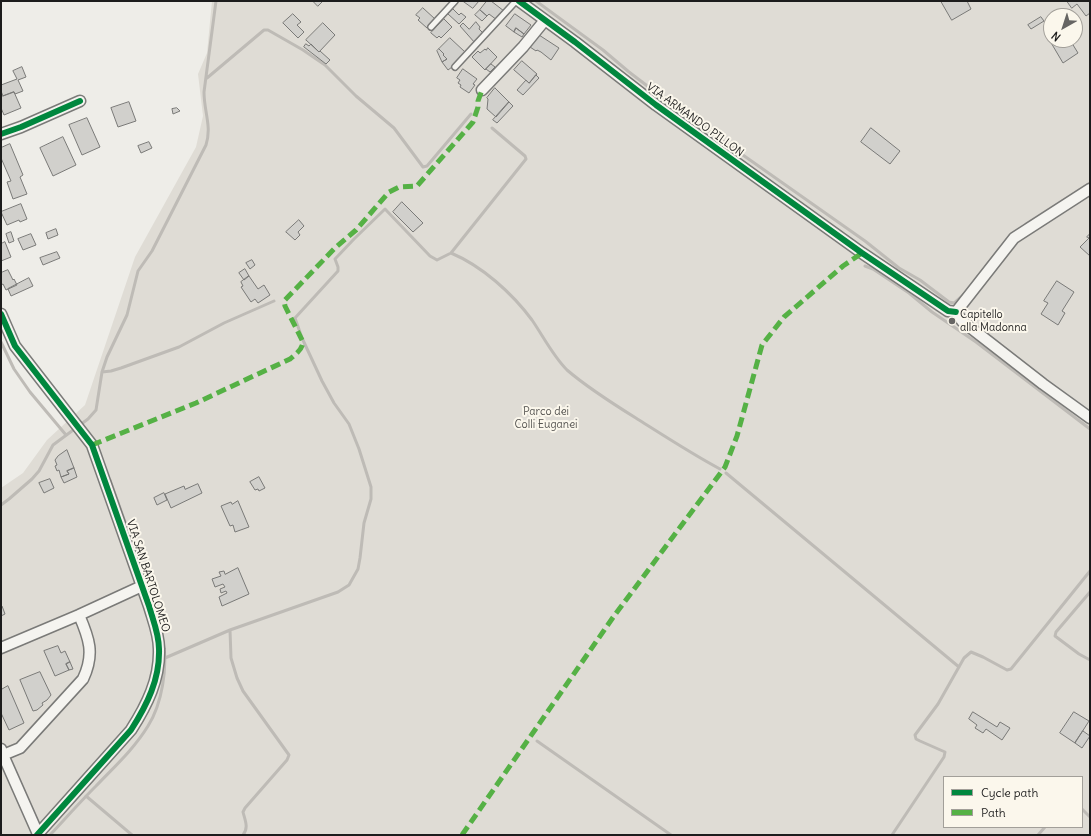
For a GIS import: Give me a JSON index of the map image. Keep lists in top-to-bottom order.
{
  "streets": {
    "street": ["VIA ARMANDO PILLON", "VIA SAN BARTOLOMEO"]
  },
  "parks": ["Parco dei Colli Euganei"],
  "places": ["Capitello alla Madonna"],
  "legend": ["Cycle path", "Path"],
  "north": "bottom left"
}
